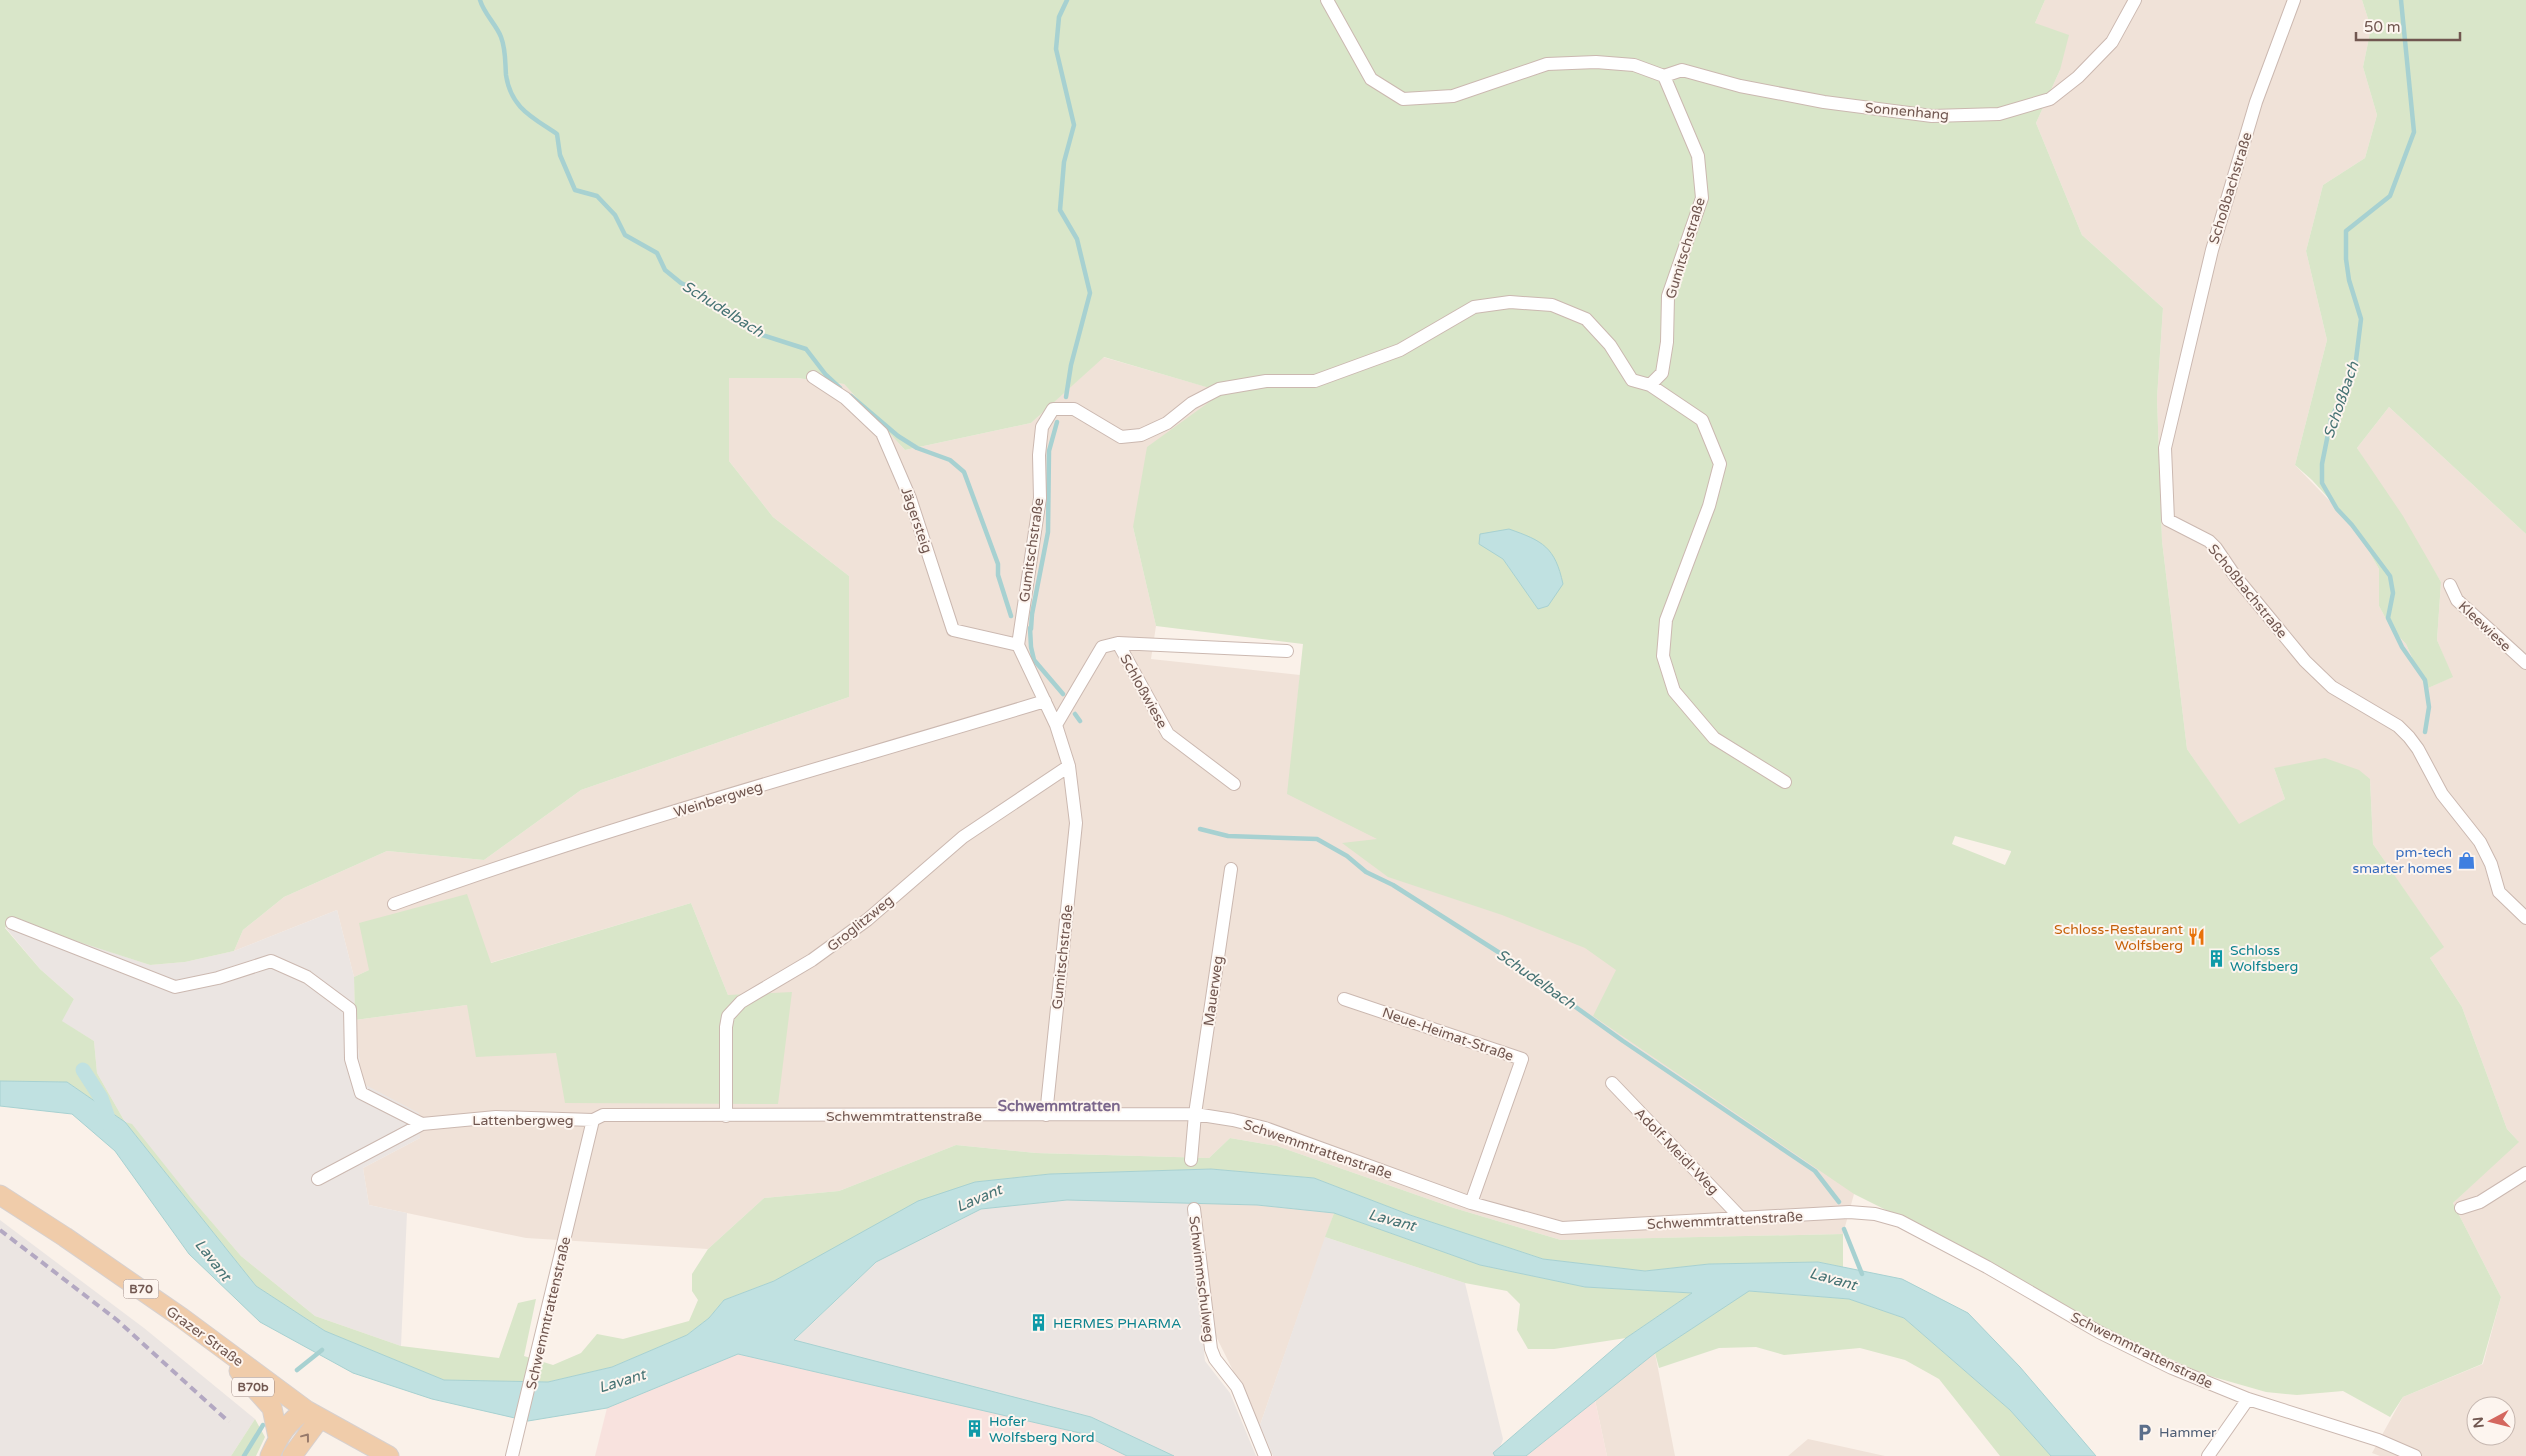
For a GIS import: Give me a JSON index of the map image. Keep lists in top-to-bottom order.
{
  "streets": {
    "main road": ["B70", "Grazer Straße", "B70b"],
    "street": [
      "Sonnenhang",
      "Schoßbachstraße",
      "Gumitschstraße",
      "Jägersteig",
      "Kleewiese",
      "Schloßwiese",
      "Weinbergweg",
      "Groglitzweg",
      "Mauerweg",
      "Neue-Heimat-Straße",
      "Schwemmtrattenstraße",
      "Lattenbergweg",
      "Adolf-Meidl-Weg",
      "Schwimmschulweg"
    ]
  },
  "crossings": [
    ["Sonnenhang", "Gumitschstraße"],
    ["Gumitschstraße", "Jägersteig"],
    ["Gumitschstraße", "Schloßwiese"],
    ["Gumitschstraße", "Weinbergweg"],
    ["Gumitschstraße", "Groglitzweg"],
    ["Gumitschstraße", "Schwemmtrattenstraße"],
    ["Groglitzweg", "Schwemmtrattenstraße"],
    ["Mauerweg", "Schwemmtrattenstraße"],
    ["Neue-Heimat-Straße", "Schwemmtrattenstraße"],
    ["Schwemmtrattenstraße", "Lattenbergweg"],
    ["Schwemmtrattenstraße", "Adolf-Meidl-Weg"],
    ["Grazer Straße", "B70b"]
  ],
  "districts": ["Schwemmtratten"],
  "water": ["Schudelbach", "Schoßbach", "Lavant"],
  "places": {
    "shop": ["pm-tech smarter homes"],
    "restaurant": ["Schloss-Restaurant Wolfsberg"],
    "building": ["Schloss Wolfsberg", "HERMES PHARMA", "Hofer Wolfsberg Nord"],
    "parking": ["Hammer"]
  },
  "scale_bar": "50 m",
  "north": "left"
}
